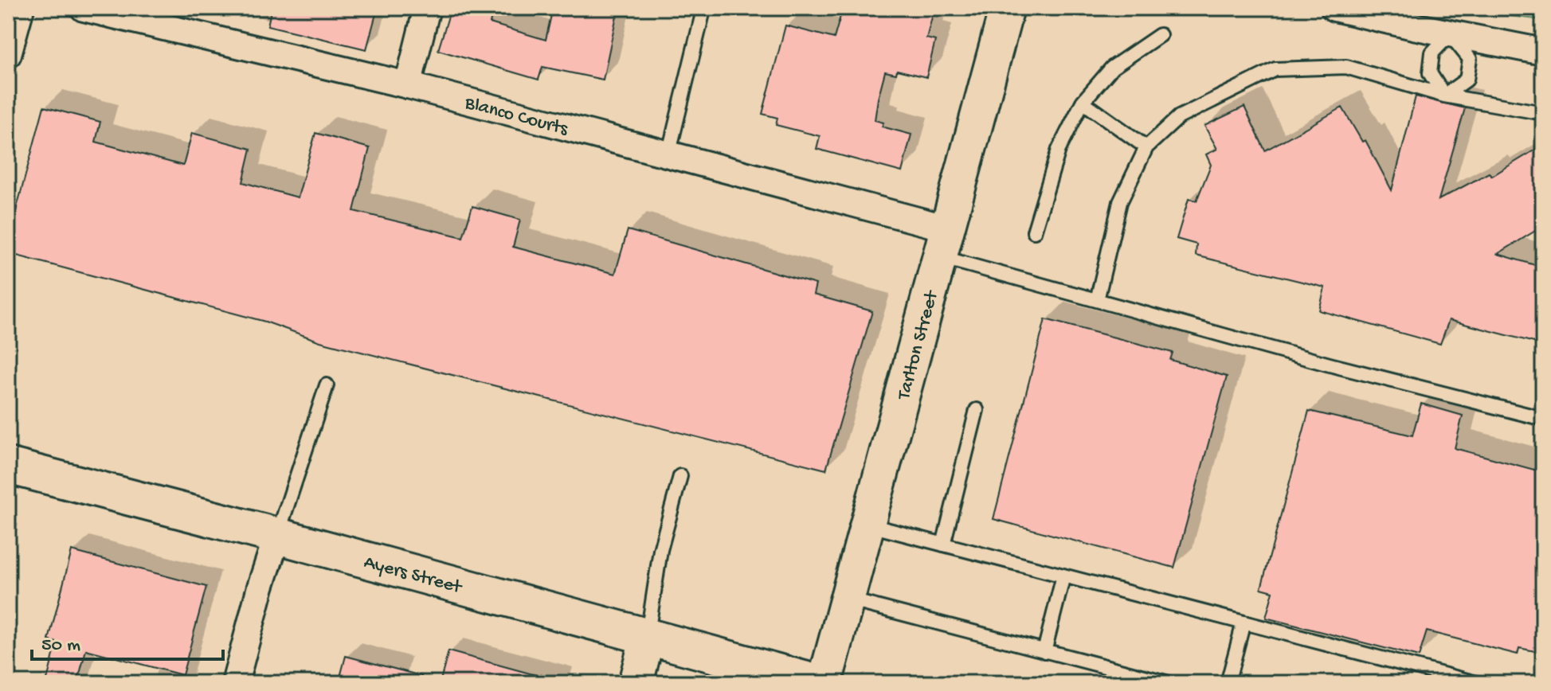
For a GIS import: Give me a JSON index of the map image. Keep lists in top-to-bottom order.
{
  "streets": {
    "main road": ["Ayers Street"],
    "street": ["Blanco Courts", "Tarlton Street"]
  },
  "crossings": [
    ["Blanco Courts", "Tarlton Street"]
  ],
  "scale_bar": "50 m"
}
